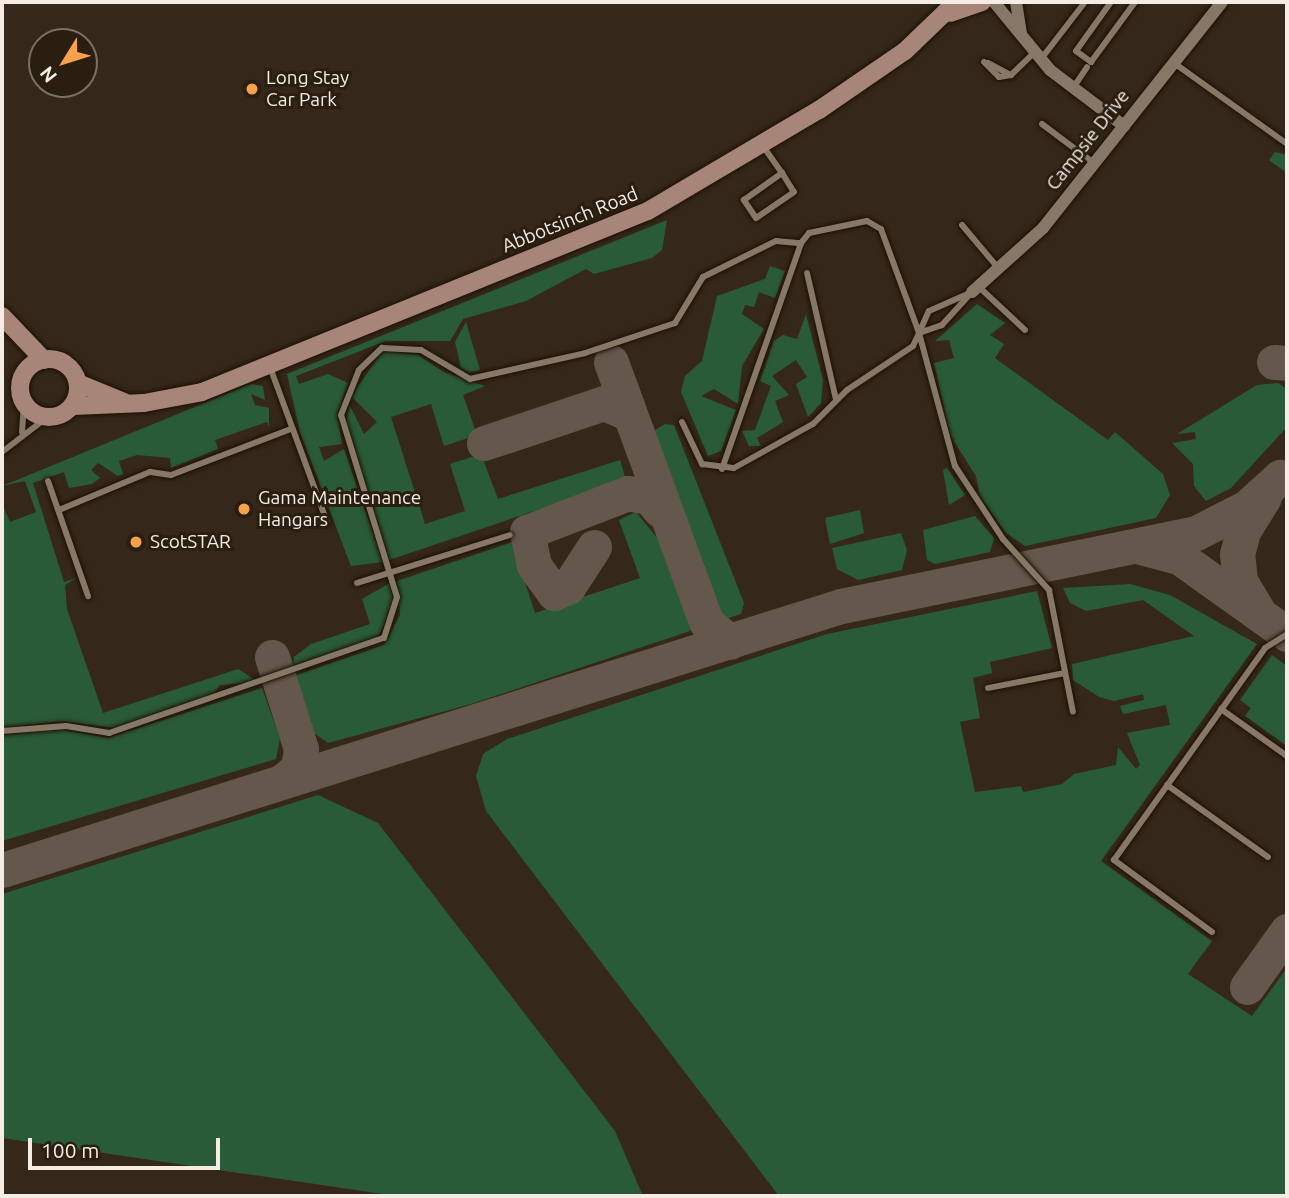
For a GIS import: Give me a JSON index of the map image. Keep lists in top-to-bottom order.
{
  "streets": {
    "street": ["Campsie Drive", "Abbotsinch Road"]
  },
  "places": ["Long Stay Car Park", "Gama Maintenance Hangars", "ScotSTAR"],
  "scale_bar": "100 m",
  "north": "bottom left"
}
